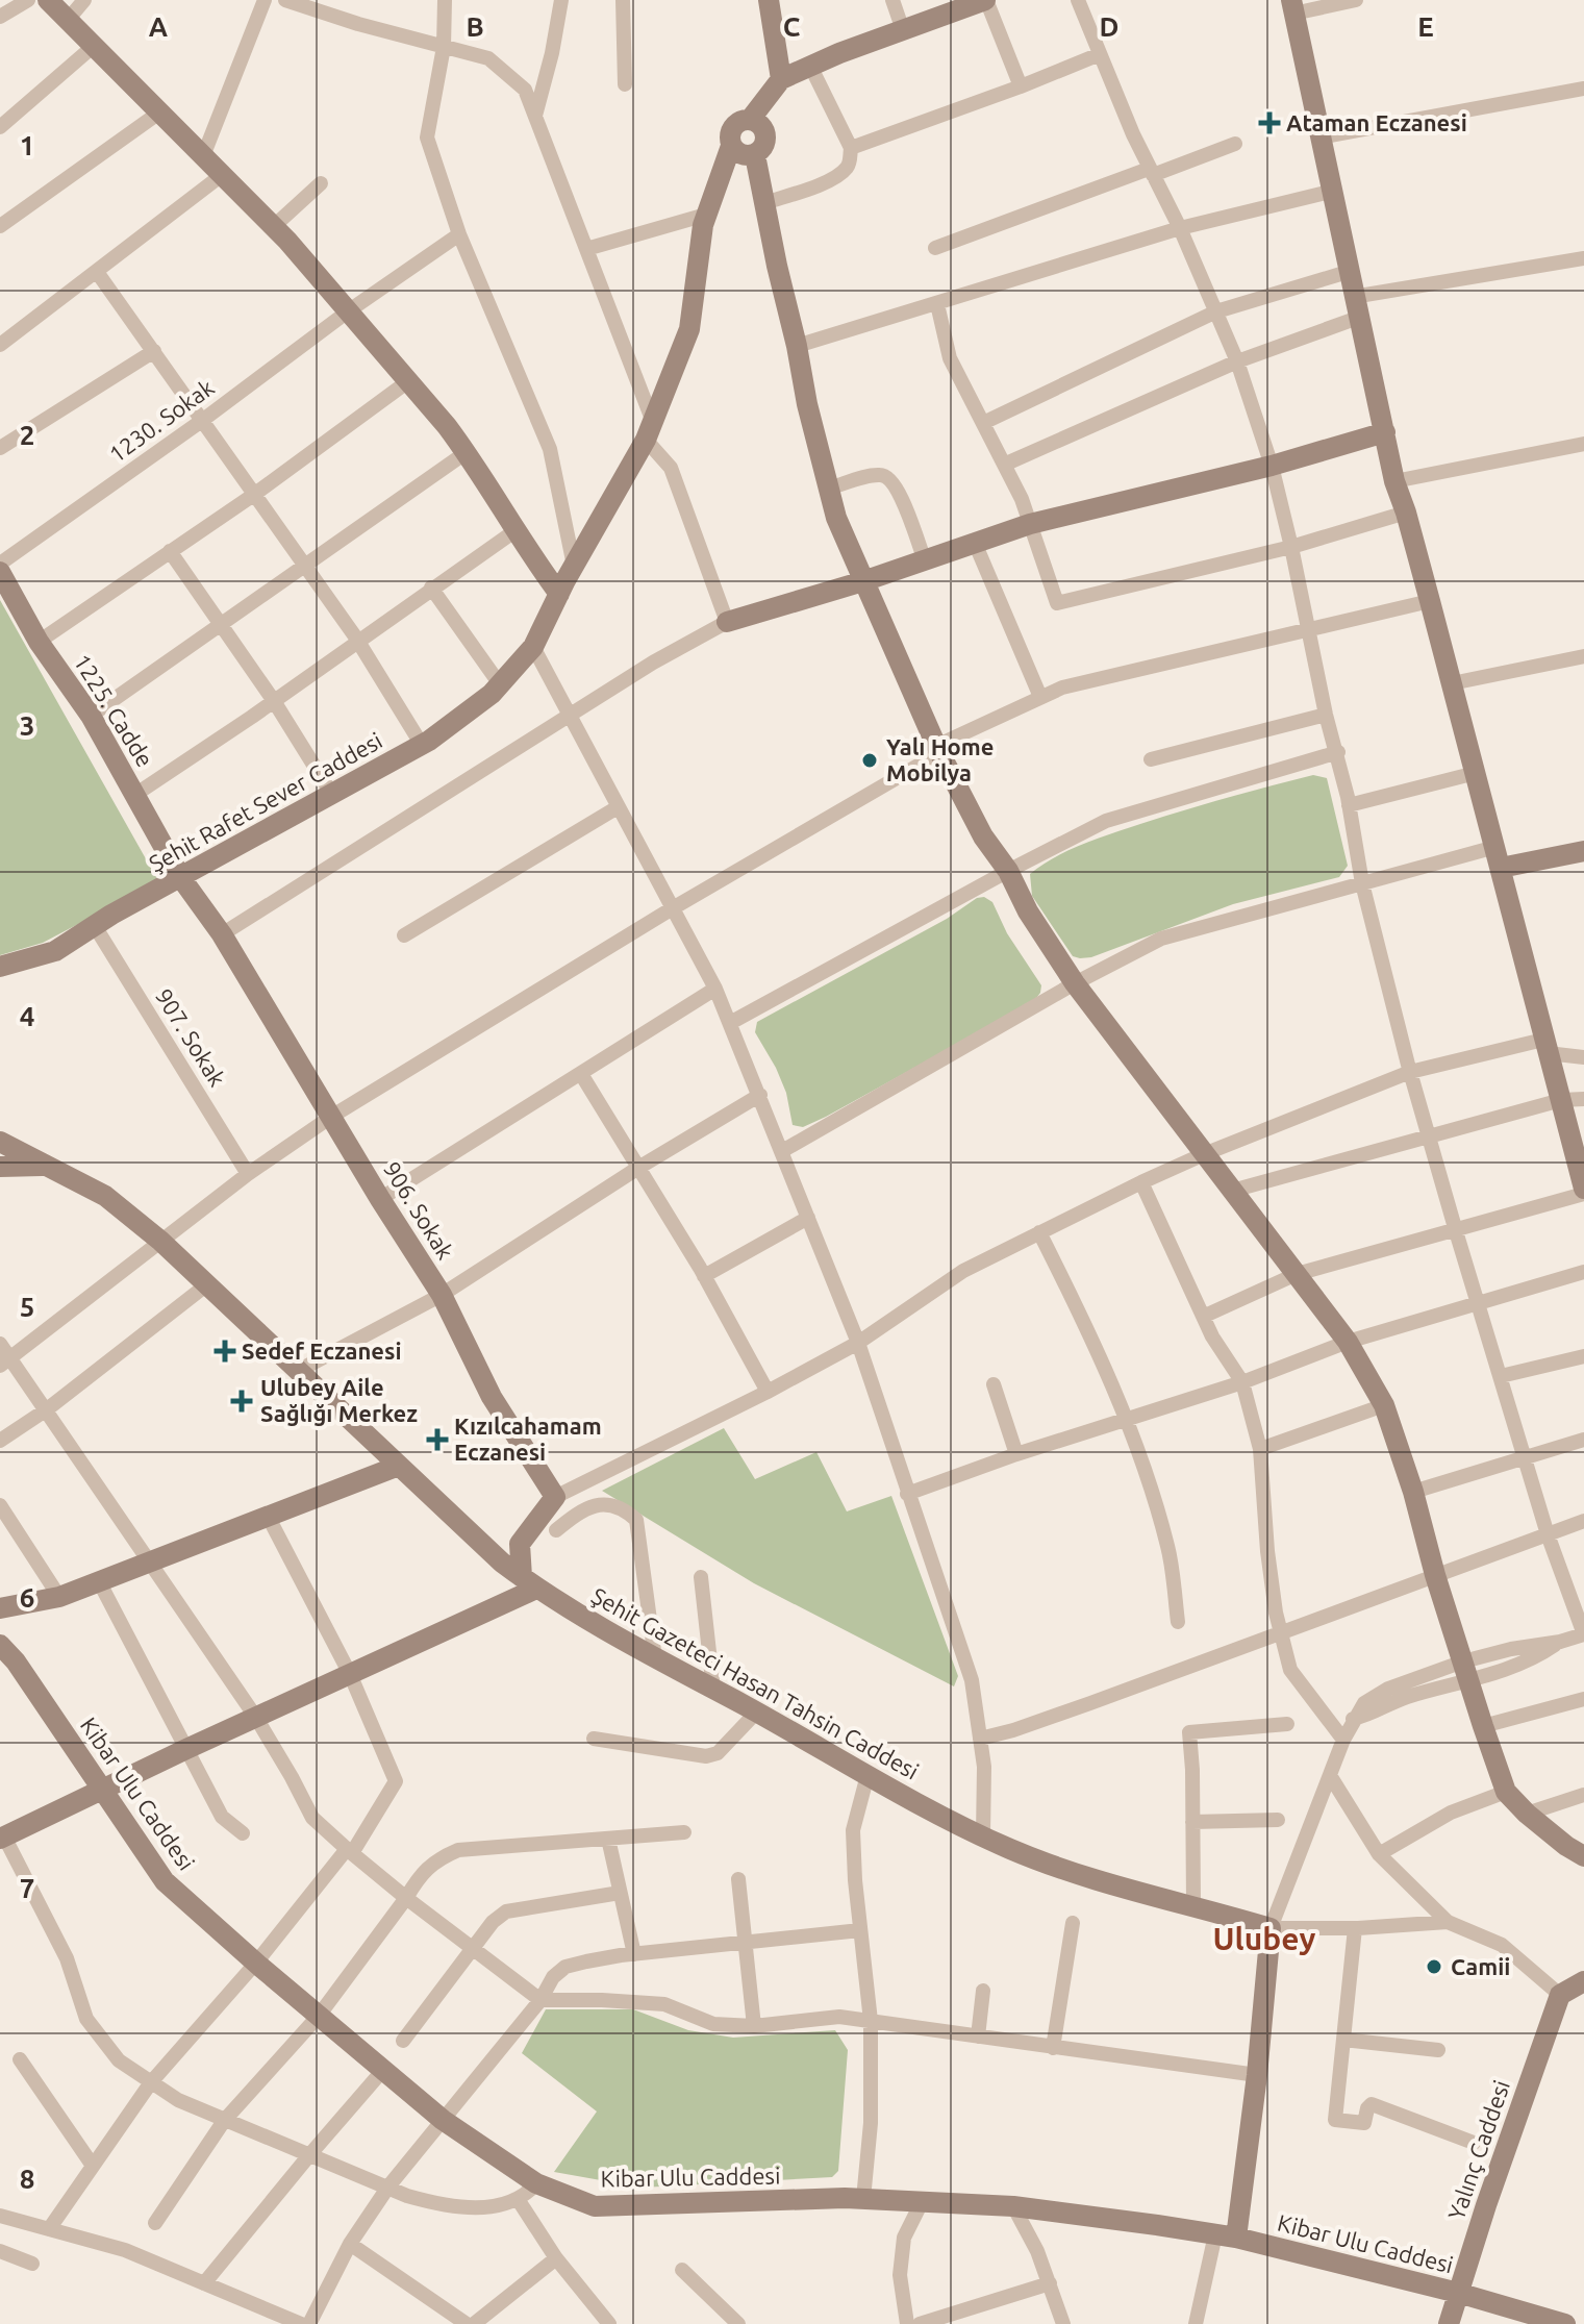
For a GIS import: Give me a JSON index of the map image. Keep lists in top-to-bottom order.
{
  "streets": {
    "street": [
      "1230. Sokak",
      "1225. Cadde",
      "Şehit Rafet Sever Caddesi",
      "907. Sokak",
      "906. Sokak",
      "Şehit Gazeteci Hasan Tahsin Caddesi",
      "Kibar Ulu Caddesi",
      "Yalınç Caddesi"
    ]
  },
  "crossings": [
    ["1225. Cadde", "Şehit Rafet Sever Caddesi"],
    ["1225. Cadde", "906. Sokak"],
    ["Şehit Rafet Sever Caddesi", "907. Sokak"],
    ["Şehit Rafet Sever Caddesi", "906. Sokak"],
    ["Kibar Ulu Caddesi", "Yalınç Caddesi"]
  ],
  "districts": ["Ulubey"],
  "places": {
    "health": [
      "Ataman Eczanesi",
      "Sedef Eczanesi",
      "Ulubey Aile Sağlığı Merkez",
      "Kızılcahamam Eczanesi"
    ],
    "other": ["Yalı Home Mobilya", "Camii"]
  },
  "grid": {
    "columns": [
      "A",
      "B",
      "C",
      "D",
      "E"
    ],
    "rows": [
      "1",
      "2",
      "3",
      "4",
      "5",
      "6",
      "7",
      "8"
    ]
  }
}
